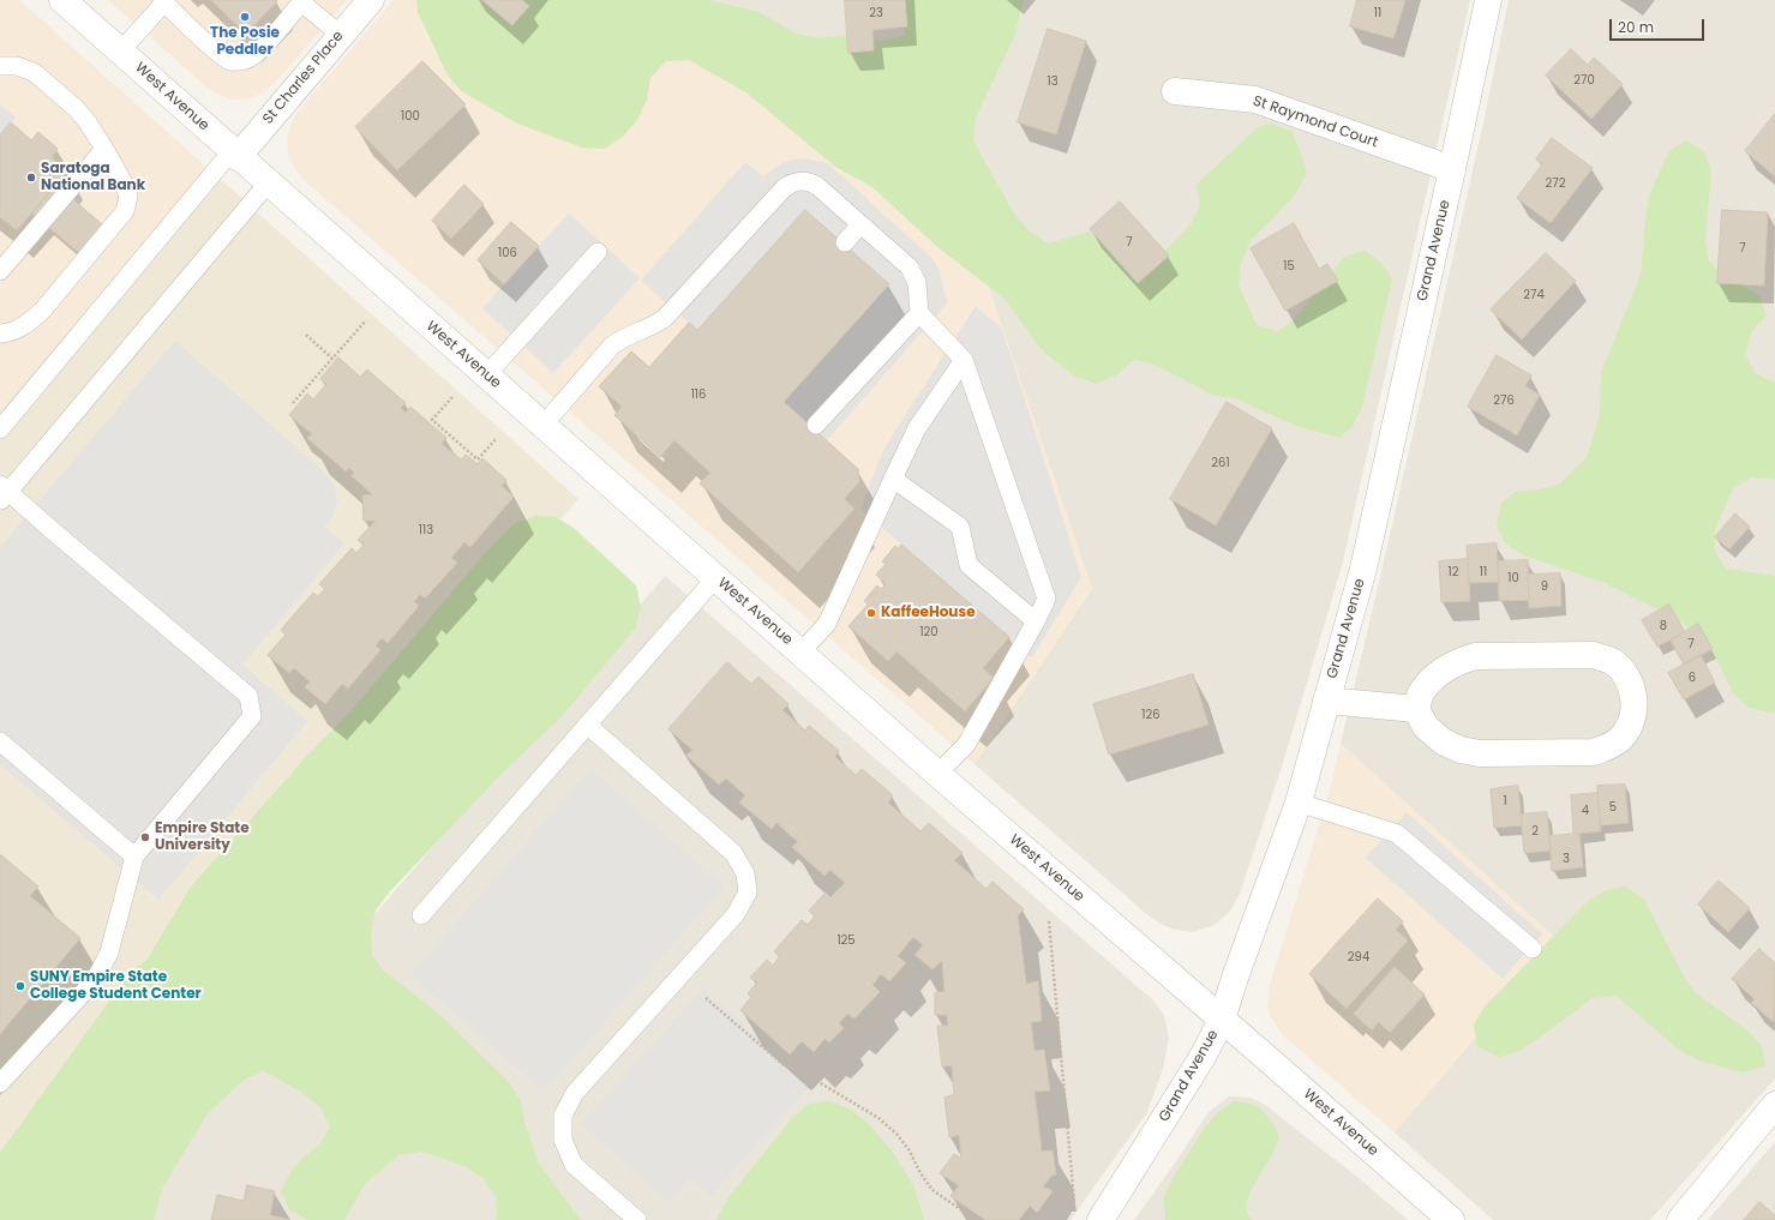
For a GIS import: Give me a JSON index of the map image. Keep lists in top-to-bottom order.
{
  "streets": {
    "street": [
      "St Charles Place",
      "West Avenue",
      "St Raymond Court",
      "Grand Avenue"
    ]
  },
  "crossings": [
    ["St Charles Place", "West Avenue"],
    ["West Avenue", "Grand Avenue"],
    ["St Raymond Court", "Grand Avenue"]
  ],
  "places": [
    "The Posie Peddler",
    "Saratoga National Bank",
    "KaffeeHouse",
    "Empire State University",
    "SUNY Empire State College Student Center"
  ],
  "house_numbers": [
    "23",
    "11",
    "270",
    "13",
    "100",
    "272",
    "7",
    "7",
    "106",
    "15",
    "274",
    "116",
    "276",
    "261",
    "113",
    "12",
    "11",
    "10",
    "9",
    "8",
    "120",
    "7",
    "6",
    "126",
    "1",
    "5",
    "4",
    "2",
    "3",
    "125",
    "294"
  ],
  "scale_bar": "20 m"
}
